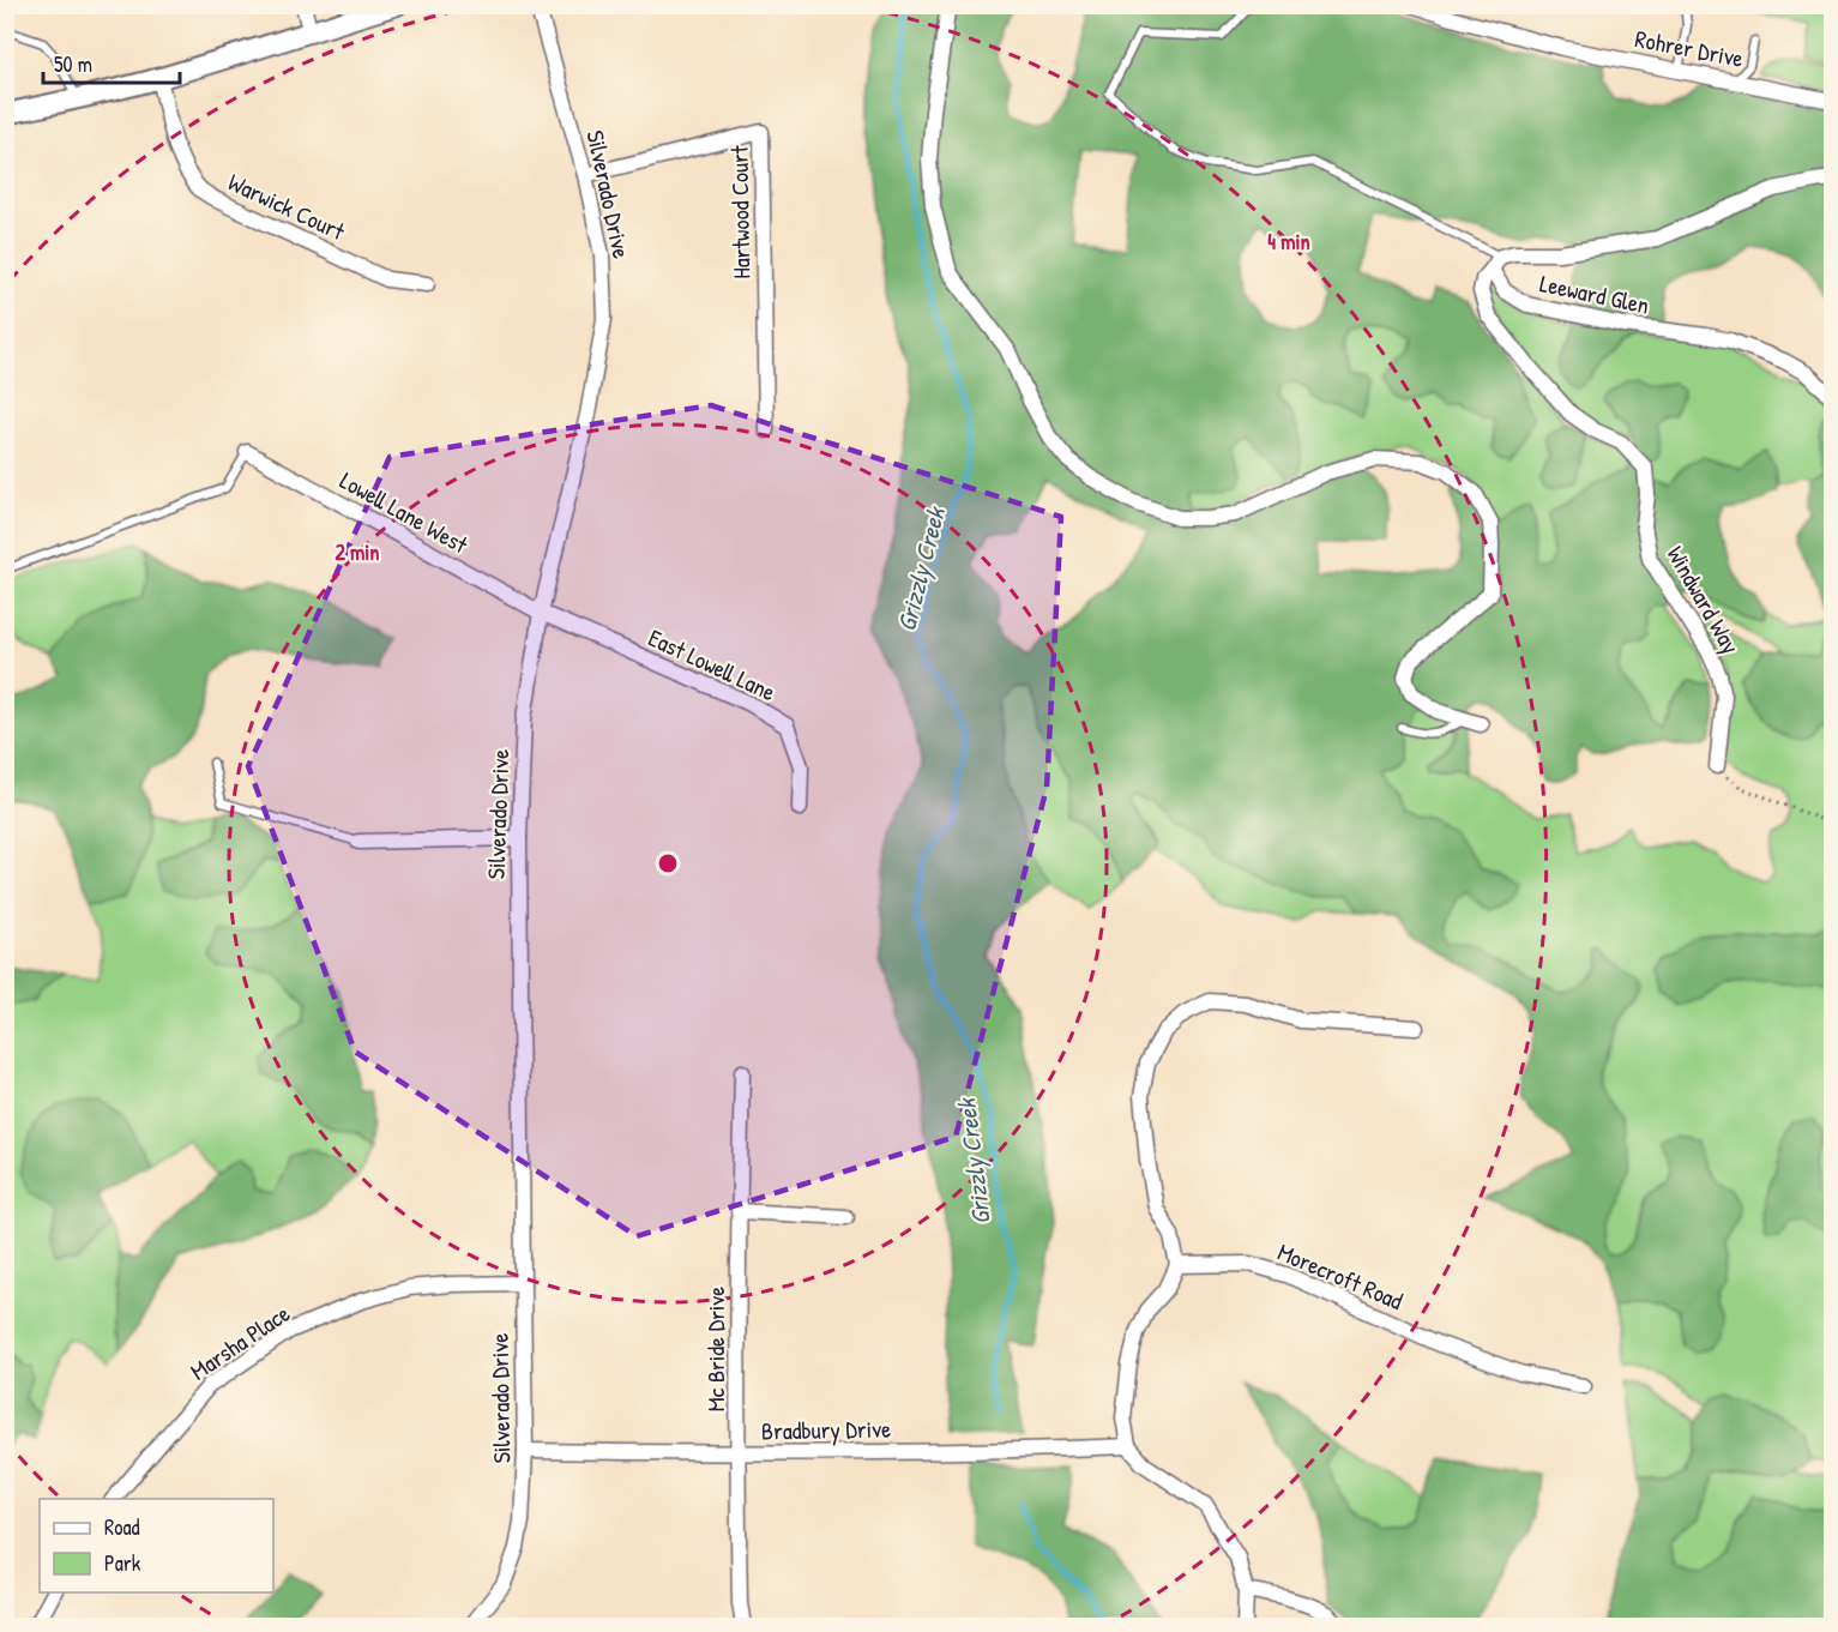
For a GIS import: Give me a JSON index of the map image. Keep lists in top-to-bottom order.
{
  "streets": {
    "street": [
      "Rohrer Drive",
      "Silverado Drive",
      "Warwick Court",
      "Hartwood Court",
      "Leeward Glen",
      "Lowell Lane West",
      "Windward Way",
      "East Lowell Lane",
      "Morecroft Road",
      "Marsha Place",
      "Mc Bride Drive",
      "Bradbury Drive"
    ]
  },
  "crossings": [
    ["Silverado Drive", "Hartwood Court"],
    ["Silverado Drive", "Lowell Lane West"],
    ["Silverado Drive", "East Lowell Lane"],
    ["Silverado Drive", "Marsha Place"],
    ["Silverado Drive", "Bradbury Drive"],
    ["Leeward Glen", "Windward Way"],
    ["Lowell Lane West", "East Lowell Lane"],
    ["Mc Bride Drive", "Bradbury Drive"]
  ],
  "water": ["Grizzly Creek"],
  "legend": ["Road", "Park"],
  "scale_bar": "50 m",
  "rings": ["4 min", "2 min"]
}
